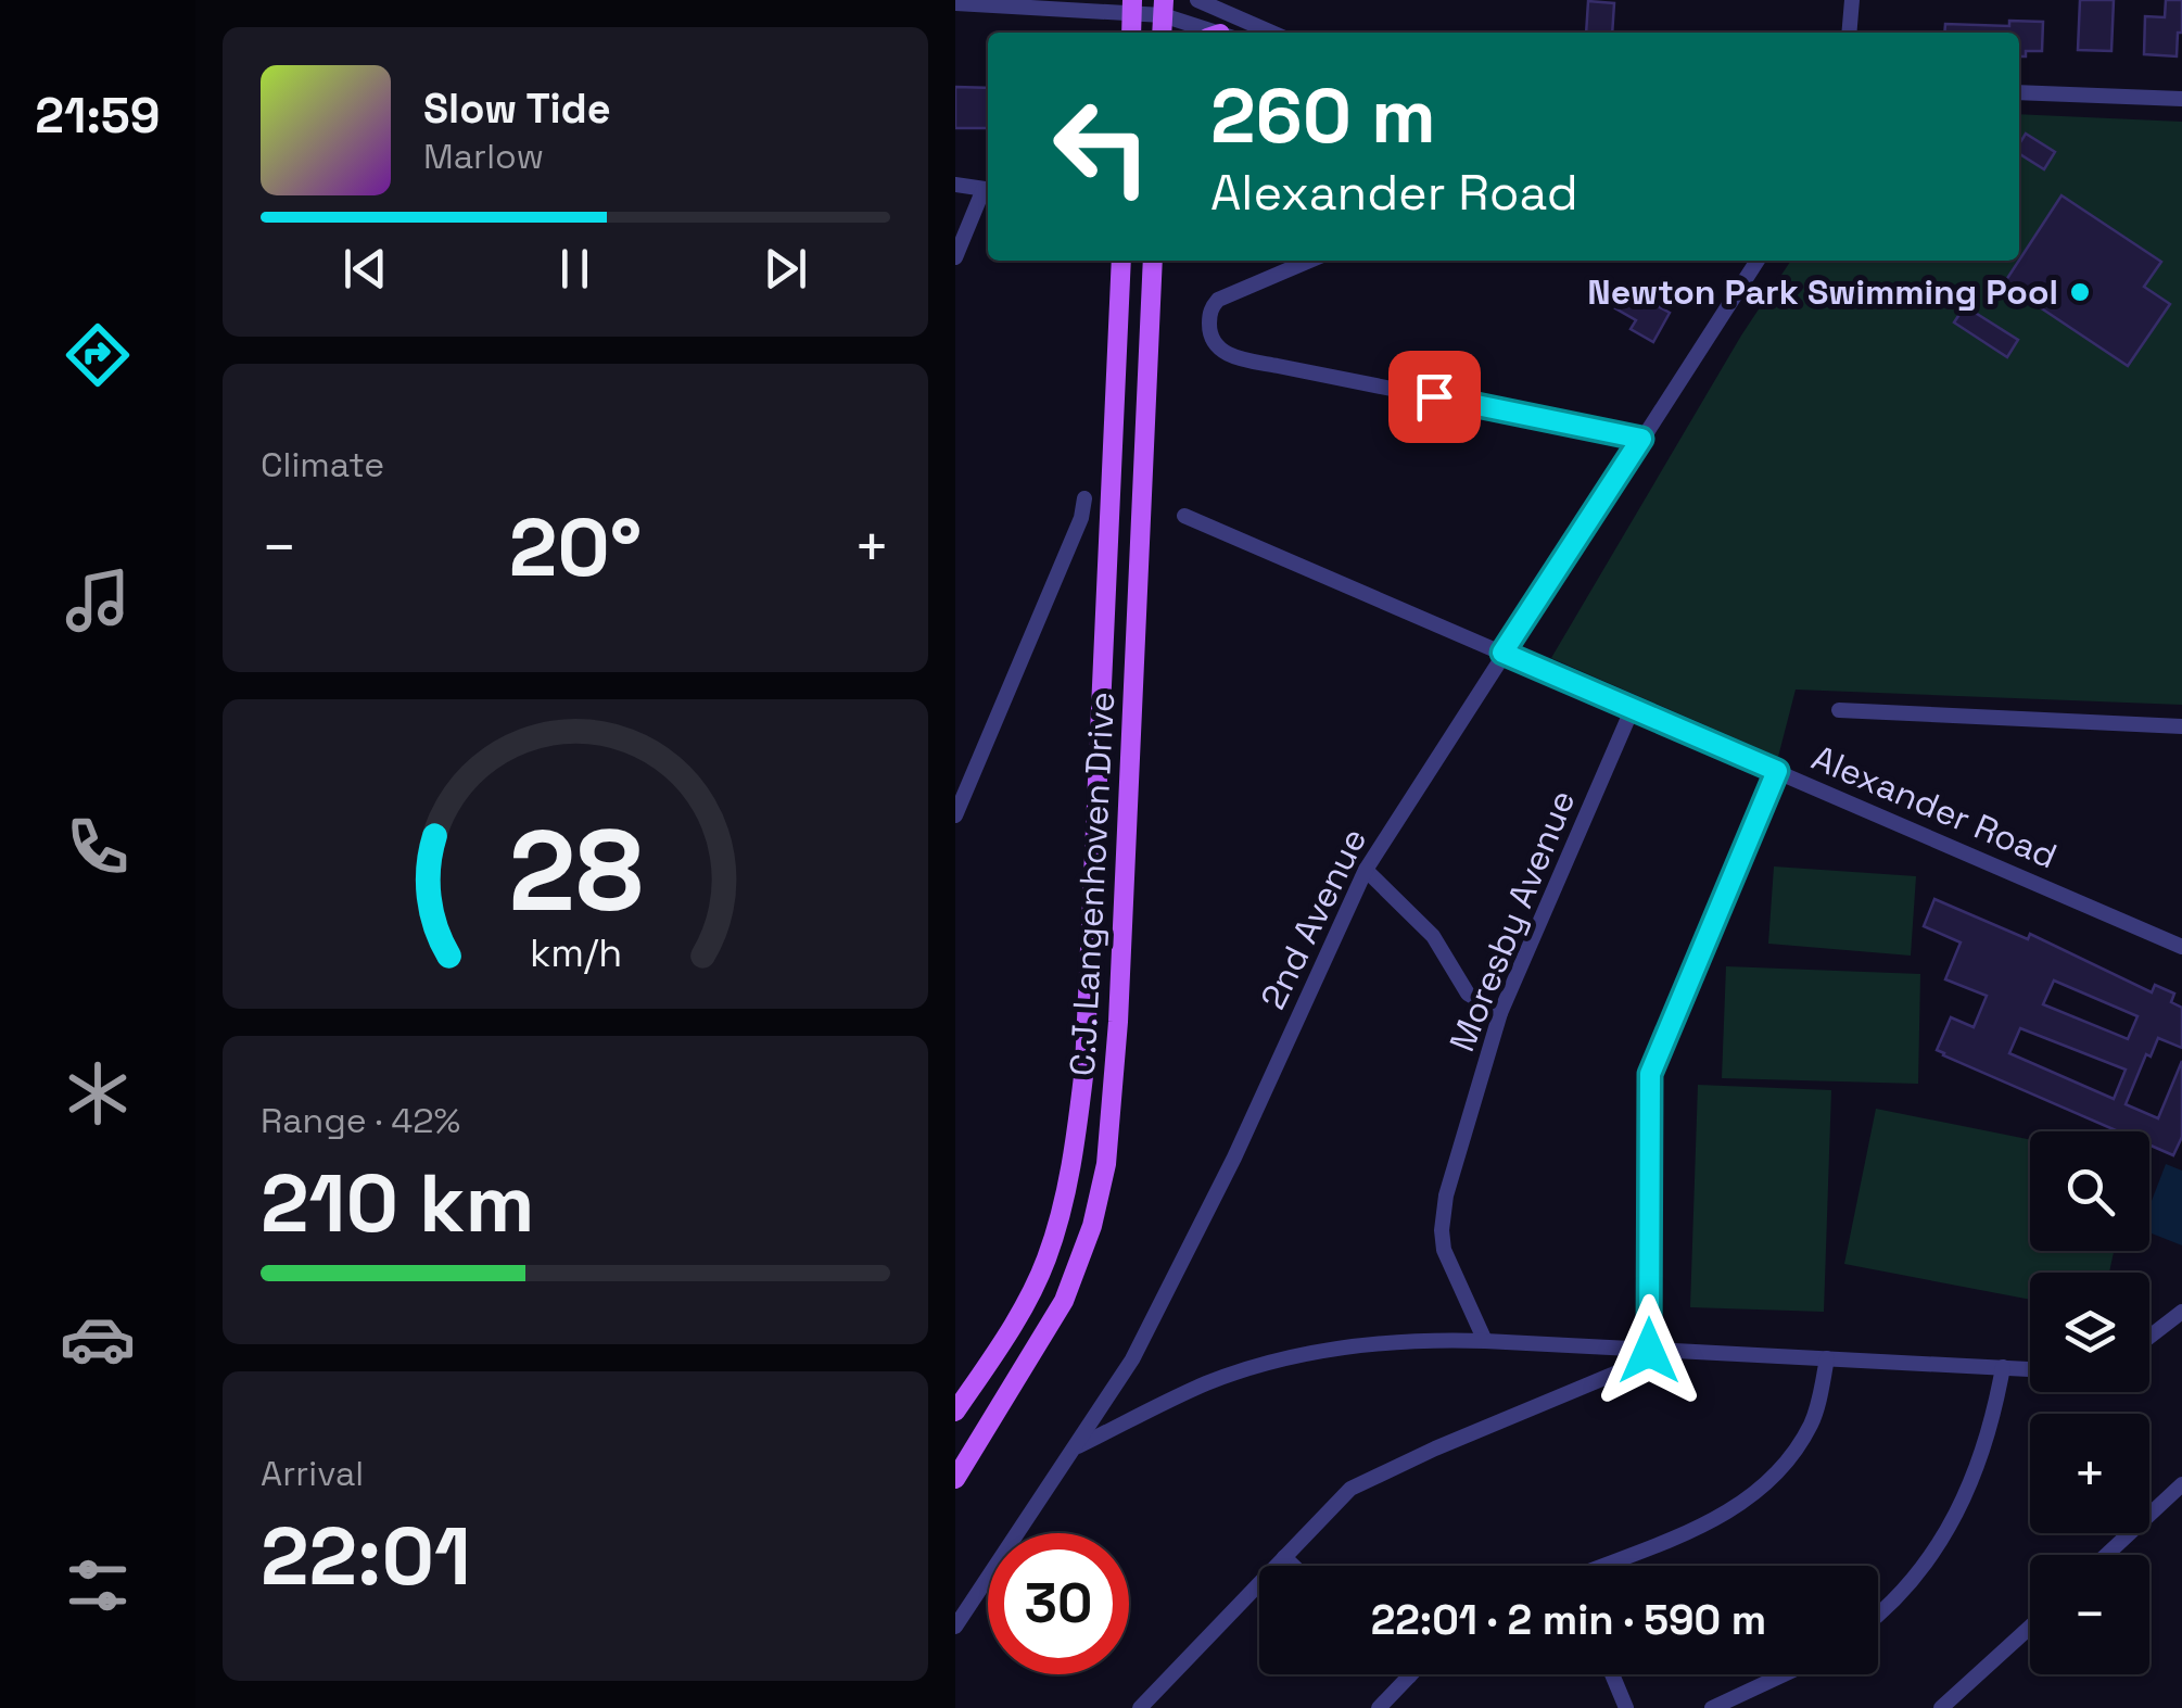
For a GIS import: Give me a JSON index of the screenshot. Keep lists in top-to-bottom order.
{
  "streets": {
    "main road": ["C.J. Langenhoven Drive"],
    "street": ["Alexander Road", "2nd Avenue", "Moresby Avenue"]
  },
  "crossings": [
    ["Alexander Road", "2nd Avenue"],
    ["Alexander Road", "Moresby Avenue"]
  ],
  "places": ["Newton Park Swimming Pool"],
  "page": {
    "tabs": "21:59",
    "turn": ["260 m", "Alexander Road"],
    "song": ["Slow Tide", "Marlow"],
    "tile": [
      "Climate",
      ["Range · 42%", "210 km"],
      ["Arrival", "22:01"]
    ],
    "heat": ["−", "20°", "+"],
    "map_buttons": ["+", "−"],
    "limit": "30",
    "trip": "22:01 · 2 min · 590 m",
    "gauge": ["28", "km/h"]
  }
}
